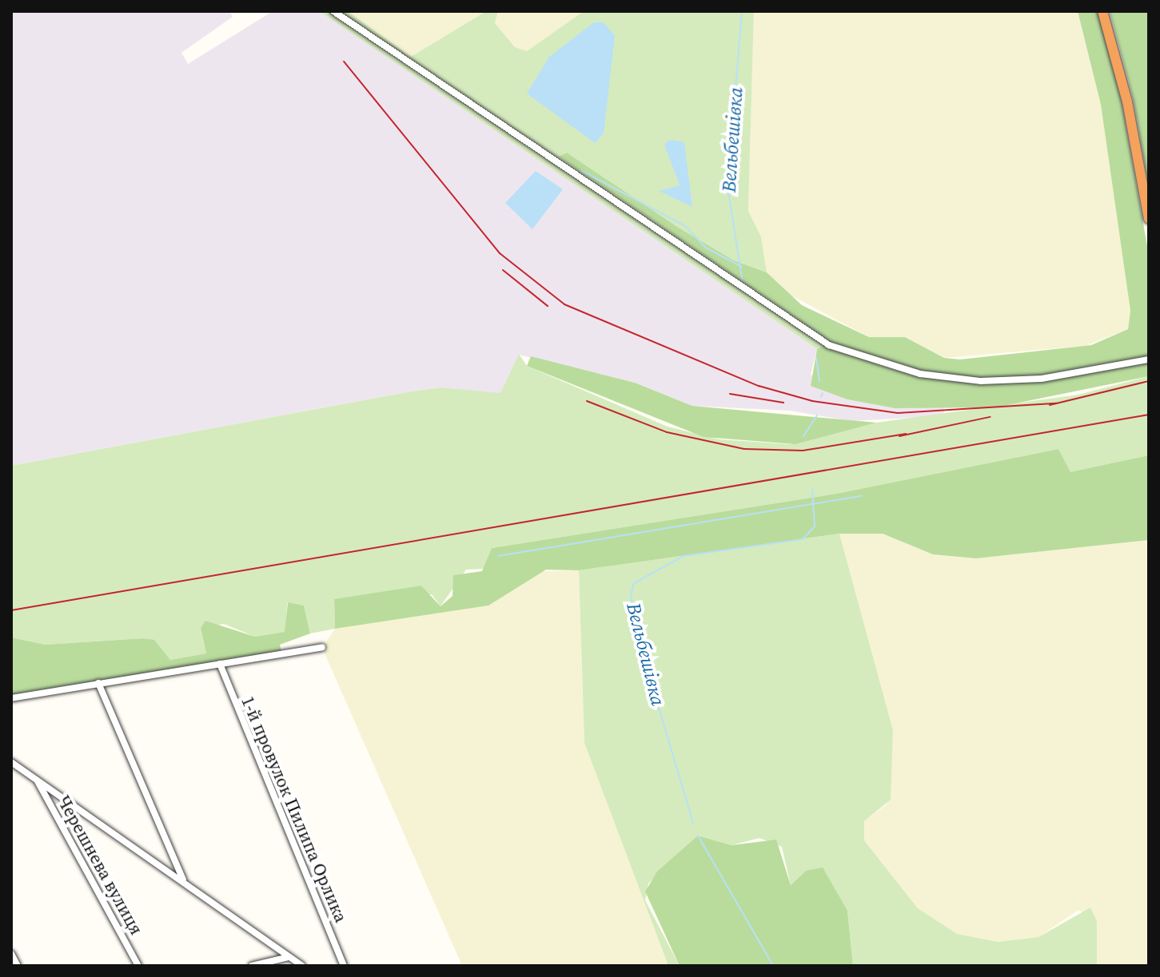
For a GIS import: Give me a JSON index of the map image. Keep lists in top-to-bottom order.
{
  "streets": {
    "street": ["1-й провулок Пилипа Орлика", "Черешнева вулиця"]
  },
  "water": ["Вельбешівка"]
}
